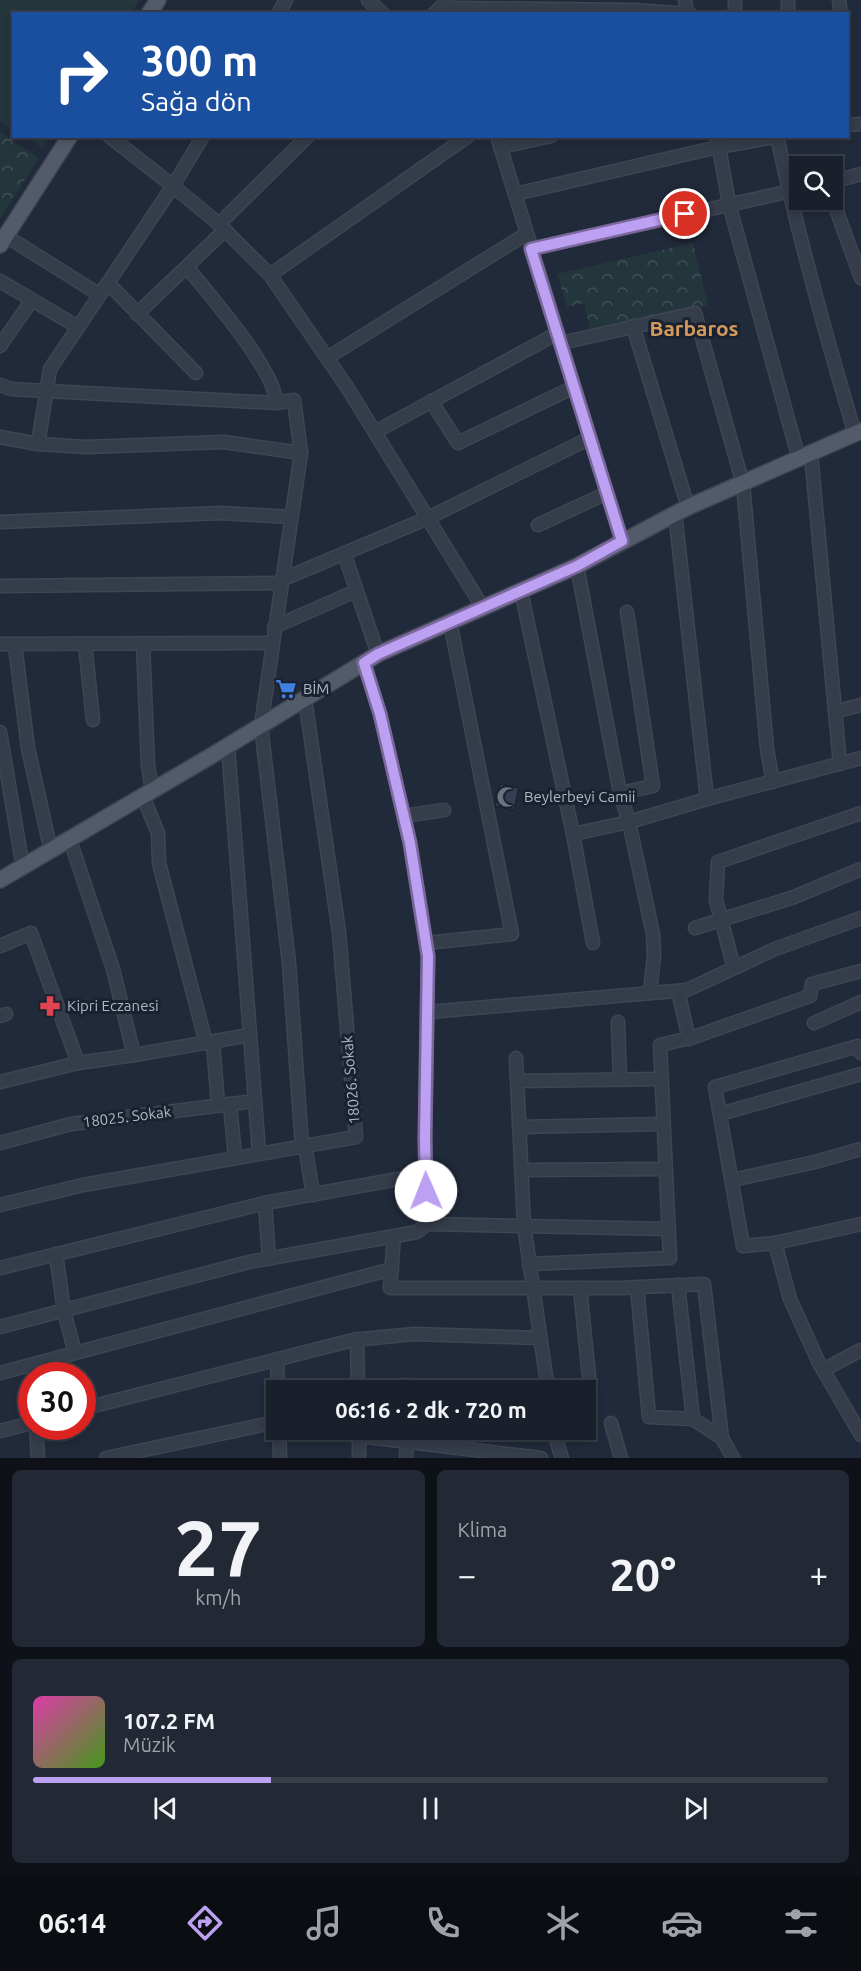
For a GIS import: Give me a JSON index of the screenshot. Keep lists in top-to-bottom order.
{
  "streets": {
    "street": ["18026. Sokak", "18025. Sokak"]
  },
  "districts": ["Barbaros"],
  "places": {
    "supermarket": ["BİM"],
    "mosque": ["Beylerbeyi Camii"],
    "pharmacy": ["Kipri Eczanesi"]
  },
  "page": {
    "turn": ["300 m", "Sağa dön"],
    "limit": "30",
    "trip": "06:16 · 2 dk · 720 m",
    "tile": [
      ["27", "km/h"],
      "Klima"
    ],
    "heat": ["−", "20°", "+"],
    "song": ["107.2 FM", "Müzik"],
    "tabs": "06:14"
  }
}
